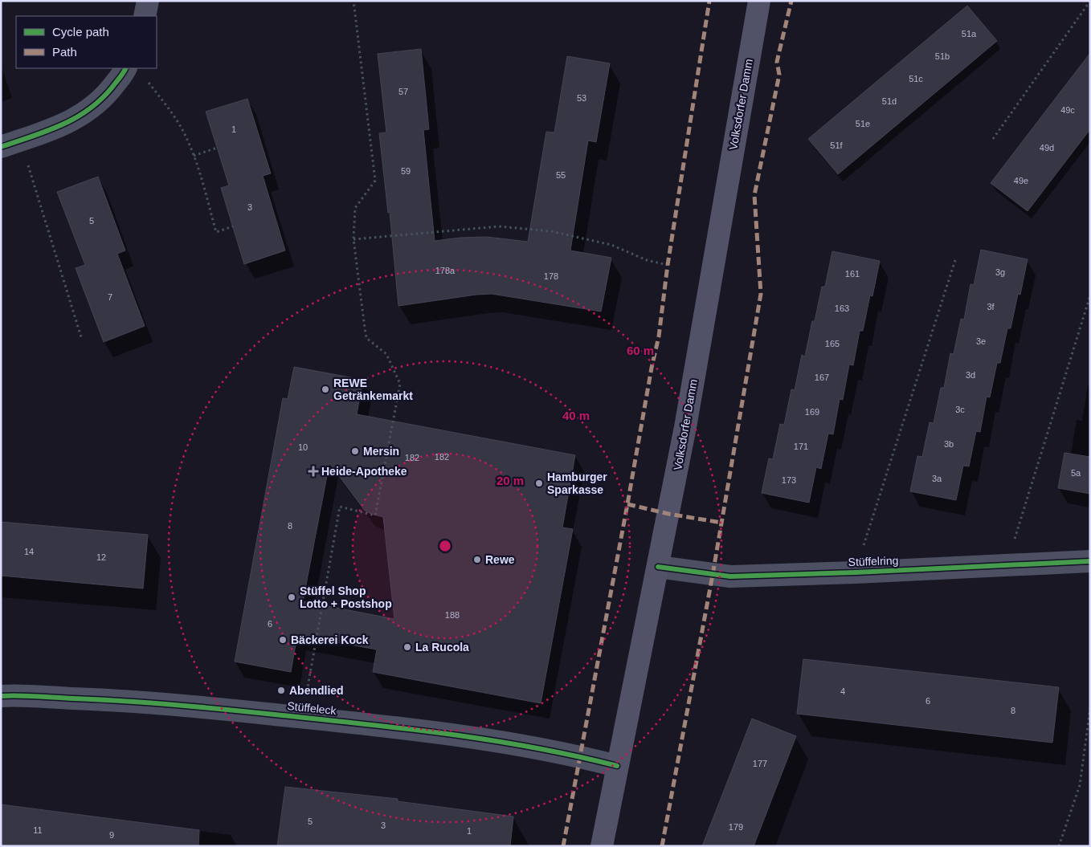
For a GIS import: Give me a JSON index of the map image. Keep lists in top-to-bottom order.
{
  "streets": {
    "main road": ["Volksdorfer Damm"],
    "street": ["Stüffelring", "Stüffeleck"]
  },
  "crossings": [
    ["Volksdorfer Damm", "Stüffelring"],
    ["Volksdorfer Damm", "Stüffeleck"]
  ],
  "places": {
    "other": [
      "REWE Getränkemarkt",
      "Mersin",
      "Hamburger Sparkasse",
      "Rewe",
      "Stüffel Shop Lotto + Postshop",
      "Bäckerei Kock",
      "La Rucola",
      "Abendlied"
    ],
    "health": ["Heide-Apotheke"]
  },
  "house_numbers": [
    "51a",
    "51b",
    "51c",
    "57",
    "53",
    "51d",
    "49c",
    "51e",
    "1",
    "51f",
    "49d",
    "59",
    "55",
    "49e",
    "3",
    "5",
    "178a",
    "3g",
    "161",
    "178",
    "7",
    "3f",
    "163",
    "3e",
    "165",
    "3d",
    "167",
    "3c",
    "169",
    "3b",
    "171",
    "10",
    "182",
    "182",
    "5a",
    "3a",
    "173",
    "8",
    "14",
    "12",
    "188",
    "6",
    "4",
    "6",
    "8",
    "177",
    "5",
    "3",
    "179",
    "11",
    "1",
    "9"
  ],
  "legend": ["Cycle path", "Path"],
  "rings": ["60 m", "40 m", "20 m"]
}
